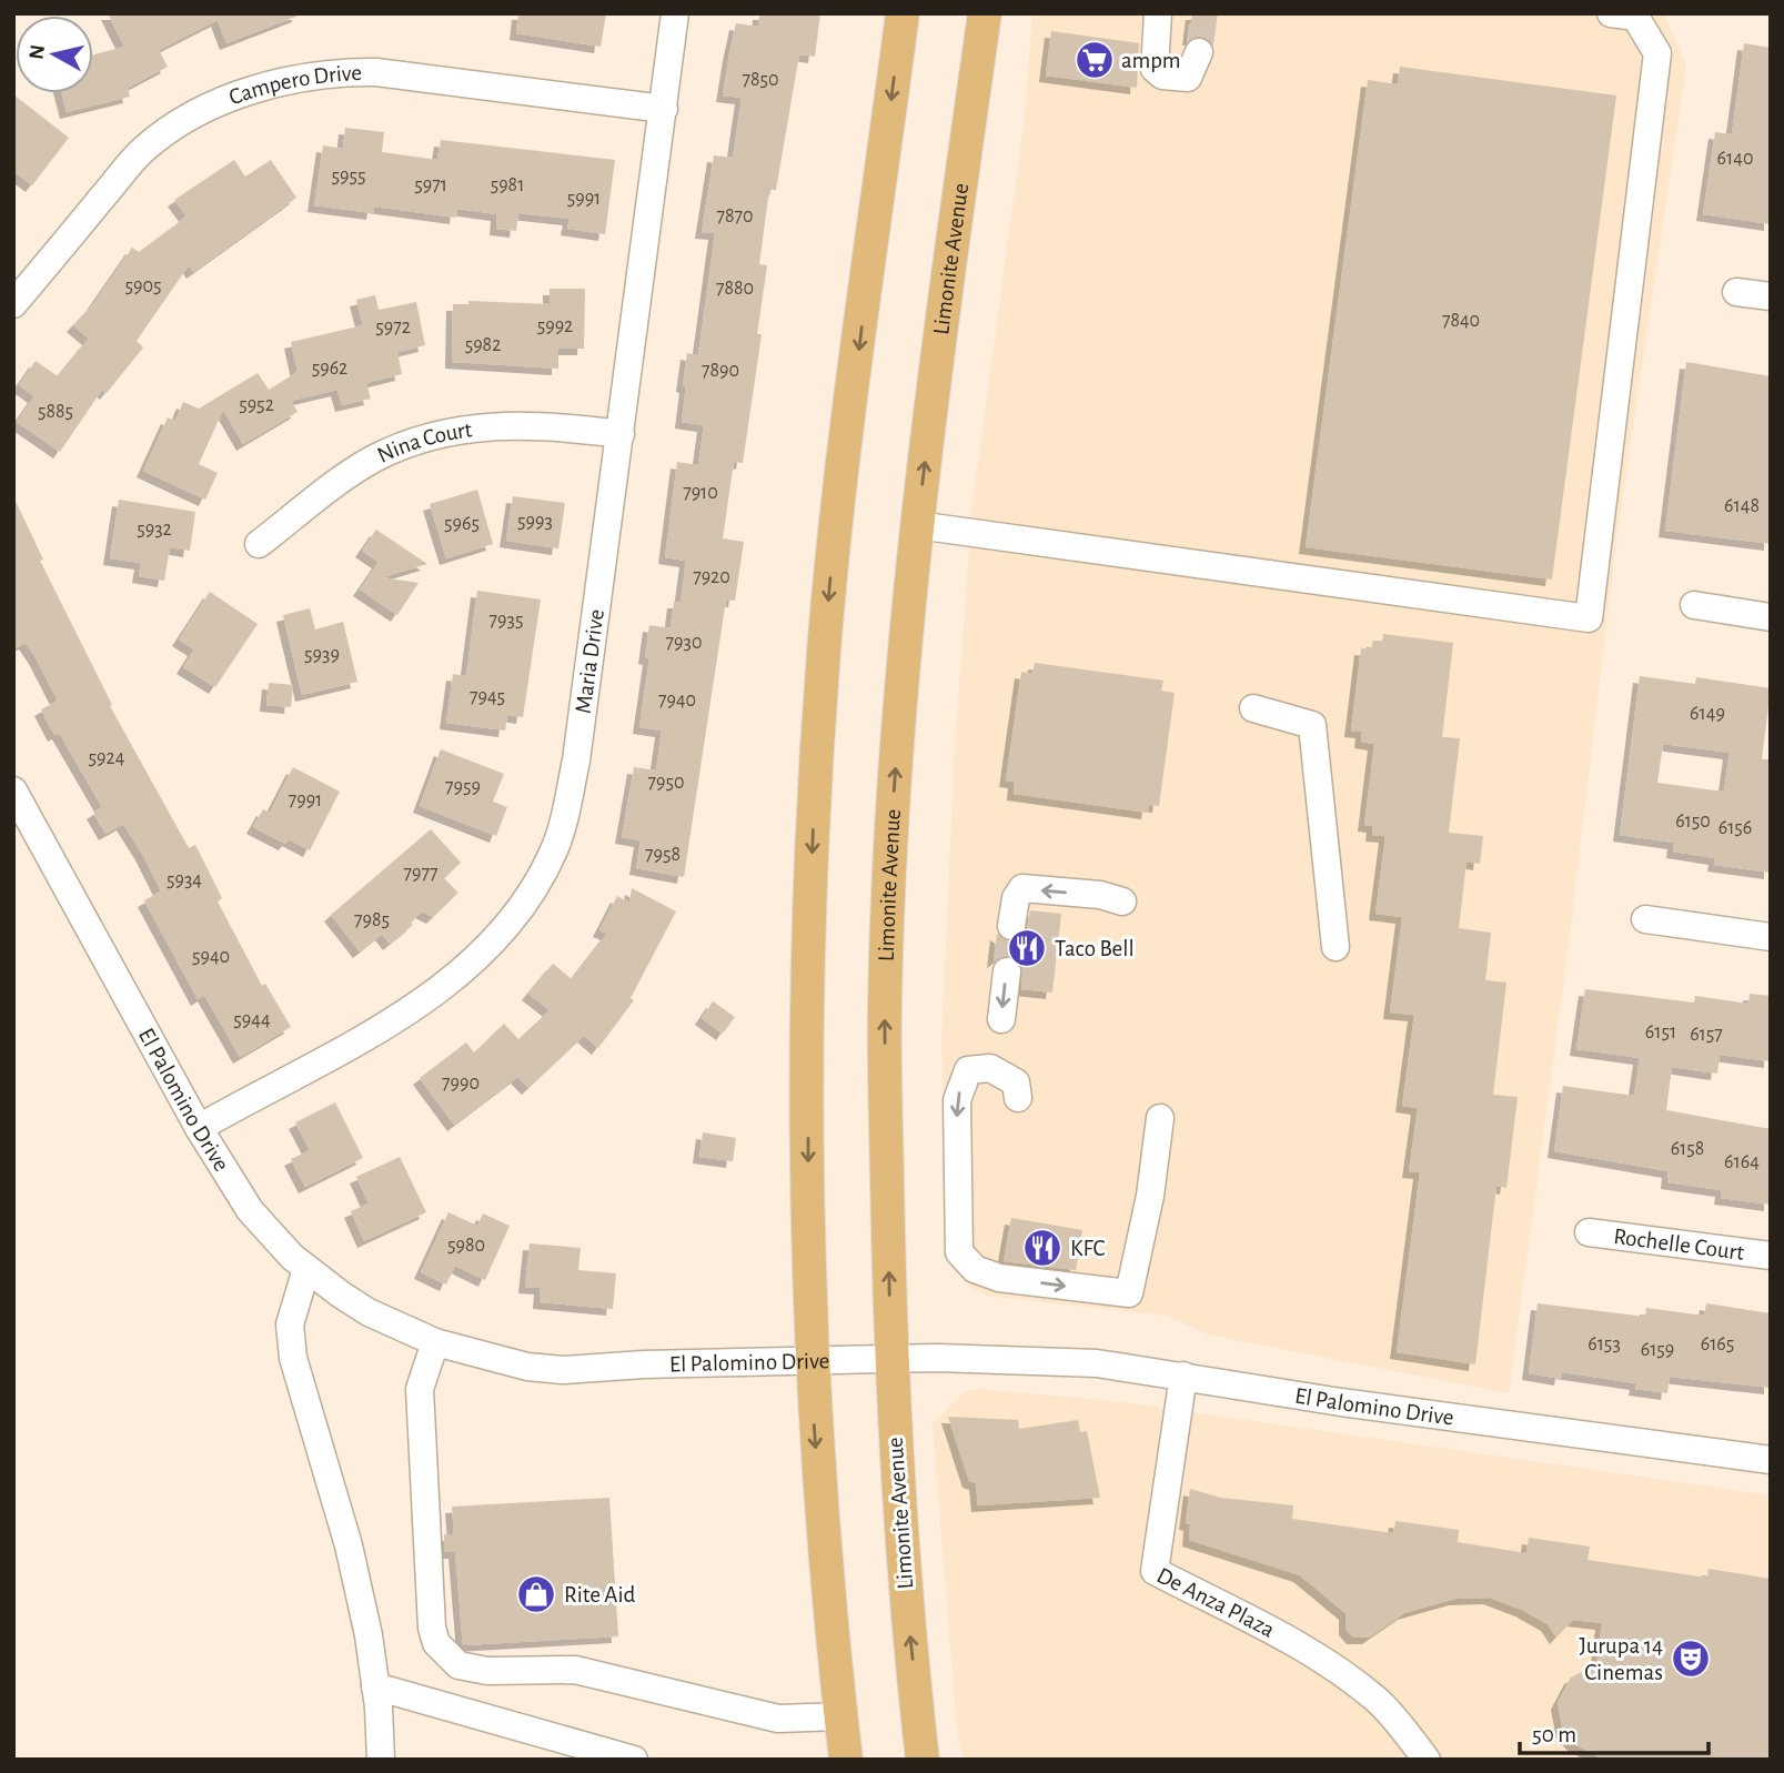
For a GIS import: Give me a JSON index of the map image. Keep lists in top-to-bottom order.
{
  "streets": {
    "main road": ["Limonite Avenue"],
    "street": [
      "Campero Drive",
      "Nina Court",
      "Maria Drive",
      "El Palomino Drive",
      "Rochelle Court",
      "De Anza Plaza"
    ]
  },
  "crossings": [
    ["Campero Drive", "Maria Drive"],
    ["Limonite Avenue", "El Palomino Drive"],
    ["Nina Court", "Maria Drive"],
    ["Maria Drive", "El Palomino Drive"],
    ["El Palomino Drive", "De Anza Plaza"]
  ],
  "places": {
    "supermarket": ["ampm"],
    "restaurant": ["Taco Bell", "KFC"],
    "shop": ["Rite Aid"],
    "theatre": ["Jurupa 14 Cinemas"]
  },
  "house_numbers": [
    "7850",
    "6140",
    "5955",
    "5971",
    "5981",
    "5991",
    "7870",
    "5905",
    "7880",
    "7840",
    "5992",
    "5972",
    "5982",
    "5962",
    "7890",
    "5952",
    "5885",
    "7910",
    "6148",
    "5993",
    "5965",
    "5932",
    "7920",
    "7935",
    "7930",
    "5939",
    "7945",
    "7940",
    "6149",
    "5924",
    "7950",
    "7959",
    "7991",
    "6150",
    "6156",
    "7958",
    "7977",
    "5934",
    "7985",
    "5940",
    "5944",
    "6151",
    "6157",
    "7990",
    "6158",
    "6164",
    "5980",
    "6153",
    "6165",
    "6159"
  ],
  "scale_bar": "50 m",
  "north": "left"
}
